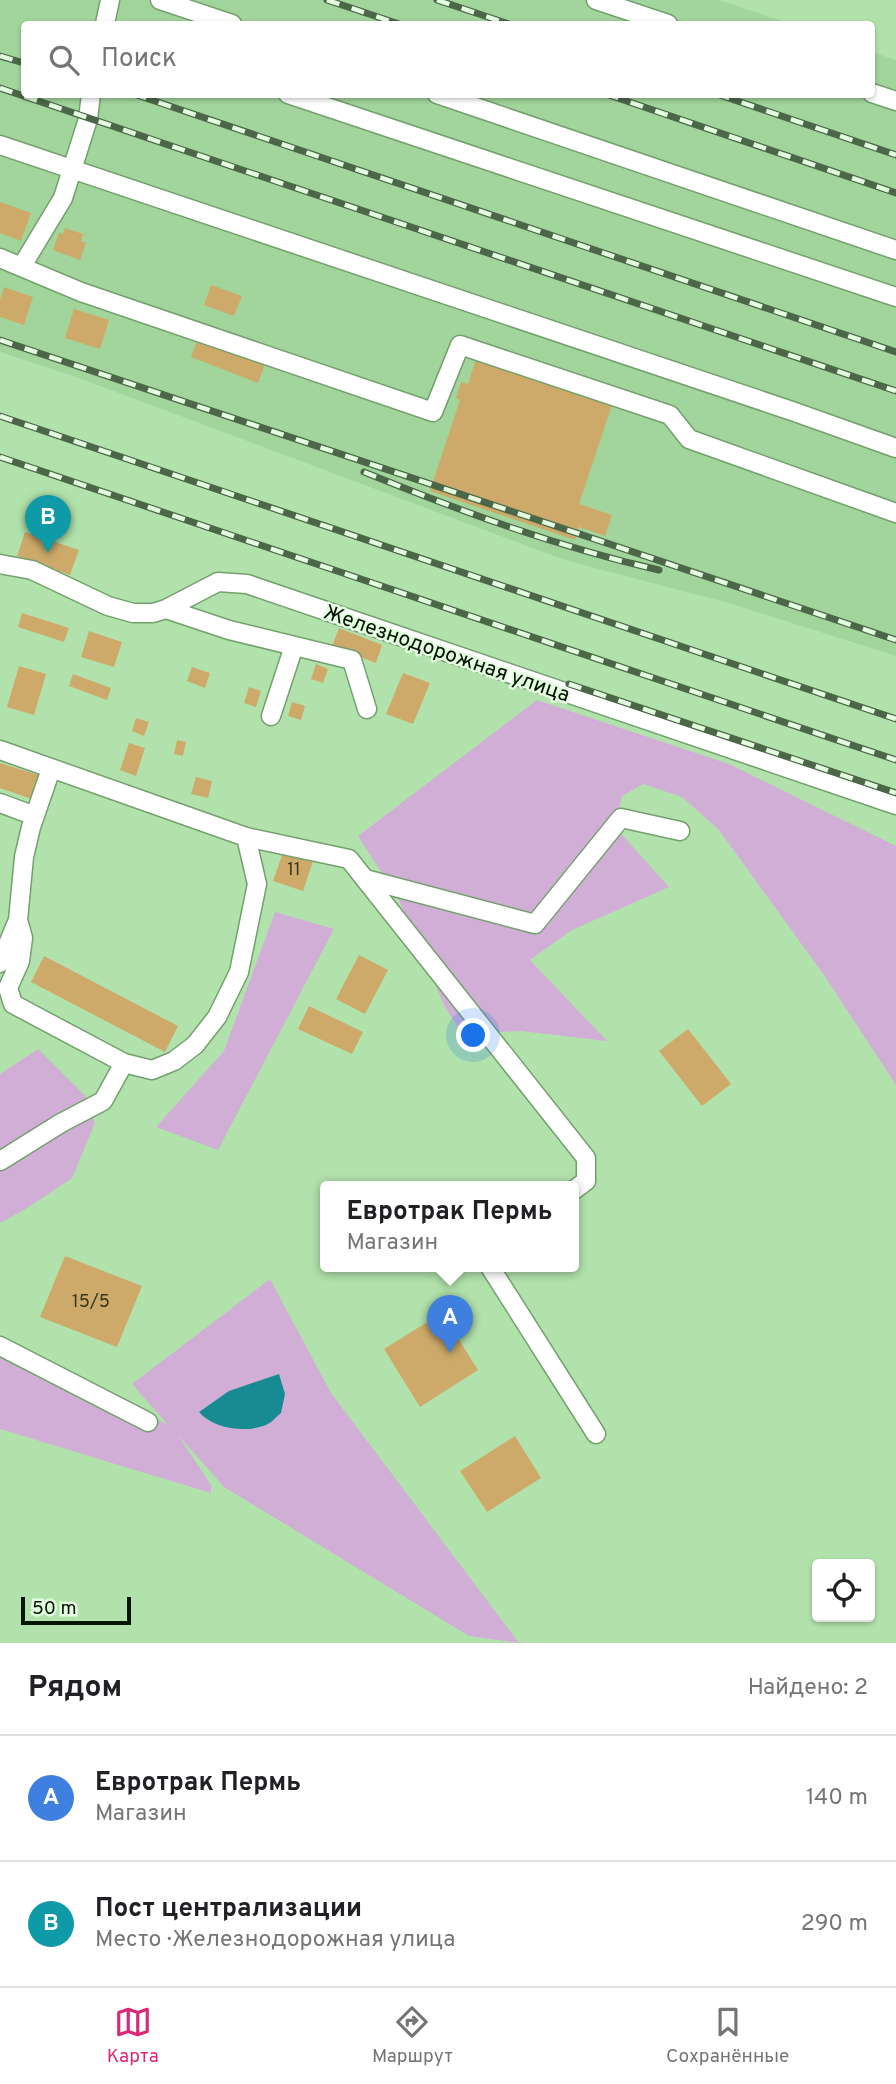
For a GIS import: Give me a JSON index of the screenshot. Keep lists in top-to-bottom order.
{
  "streets": {
    "street": ["Железнодорожная улица"]
  },
  "house_numbers": ["11", "15/5"],
  "scale_bar": "50 m",
  "page": {
    "search": "Поиск",
    "pins": ["B", "A"],
    "popup": ["Евротрак Пермь", "Магазин"],
    "scale": "50 m",
    "heading": ["Рядом", "Найдено: 2"],
    "list": [
      {
        "mark": "A",
        "name": "Евротрак Пермь",
        "note": "Магазин",
        "value": "140 m"
      },
      {
        "mark": "B",
        "name": "Пост централизации",
        "note": "Место · Железнодорожная улица",
        "value": "290 m"
      }
    ],
    "nav": ["Карта", "Маршрут", "Сохранённые"]
  }
}
